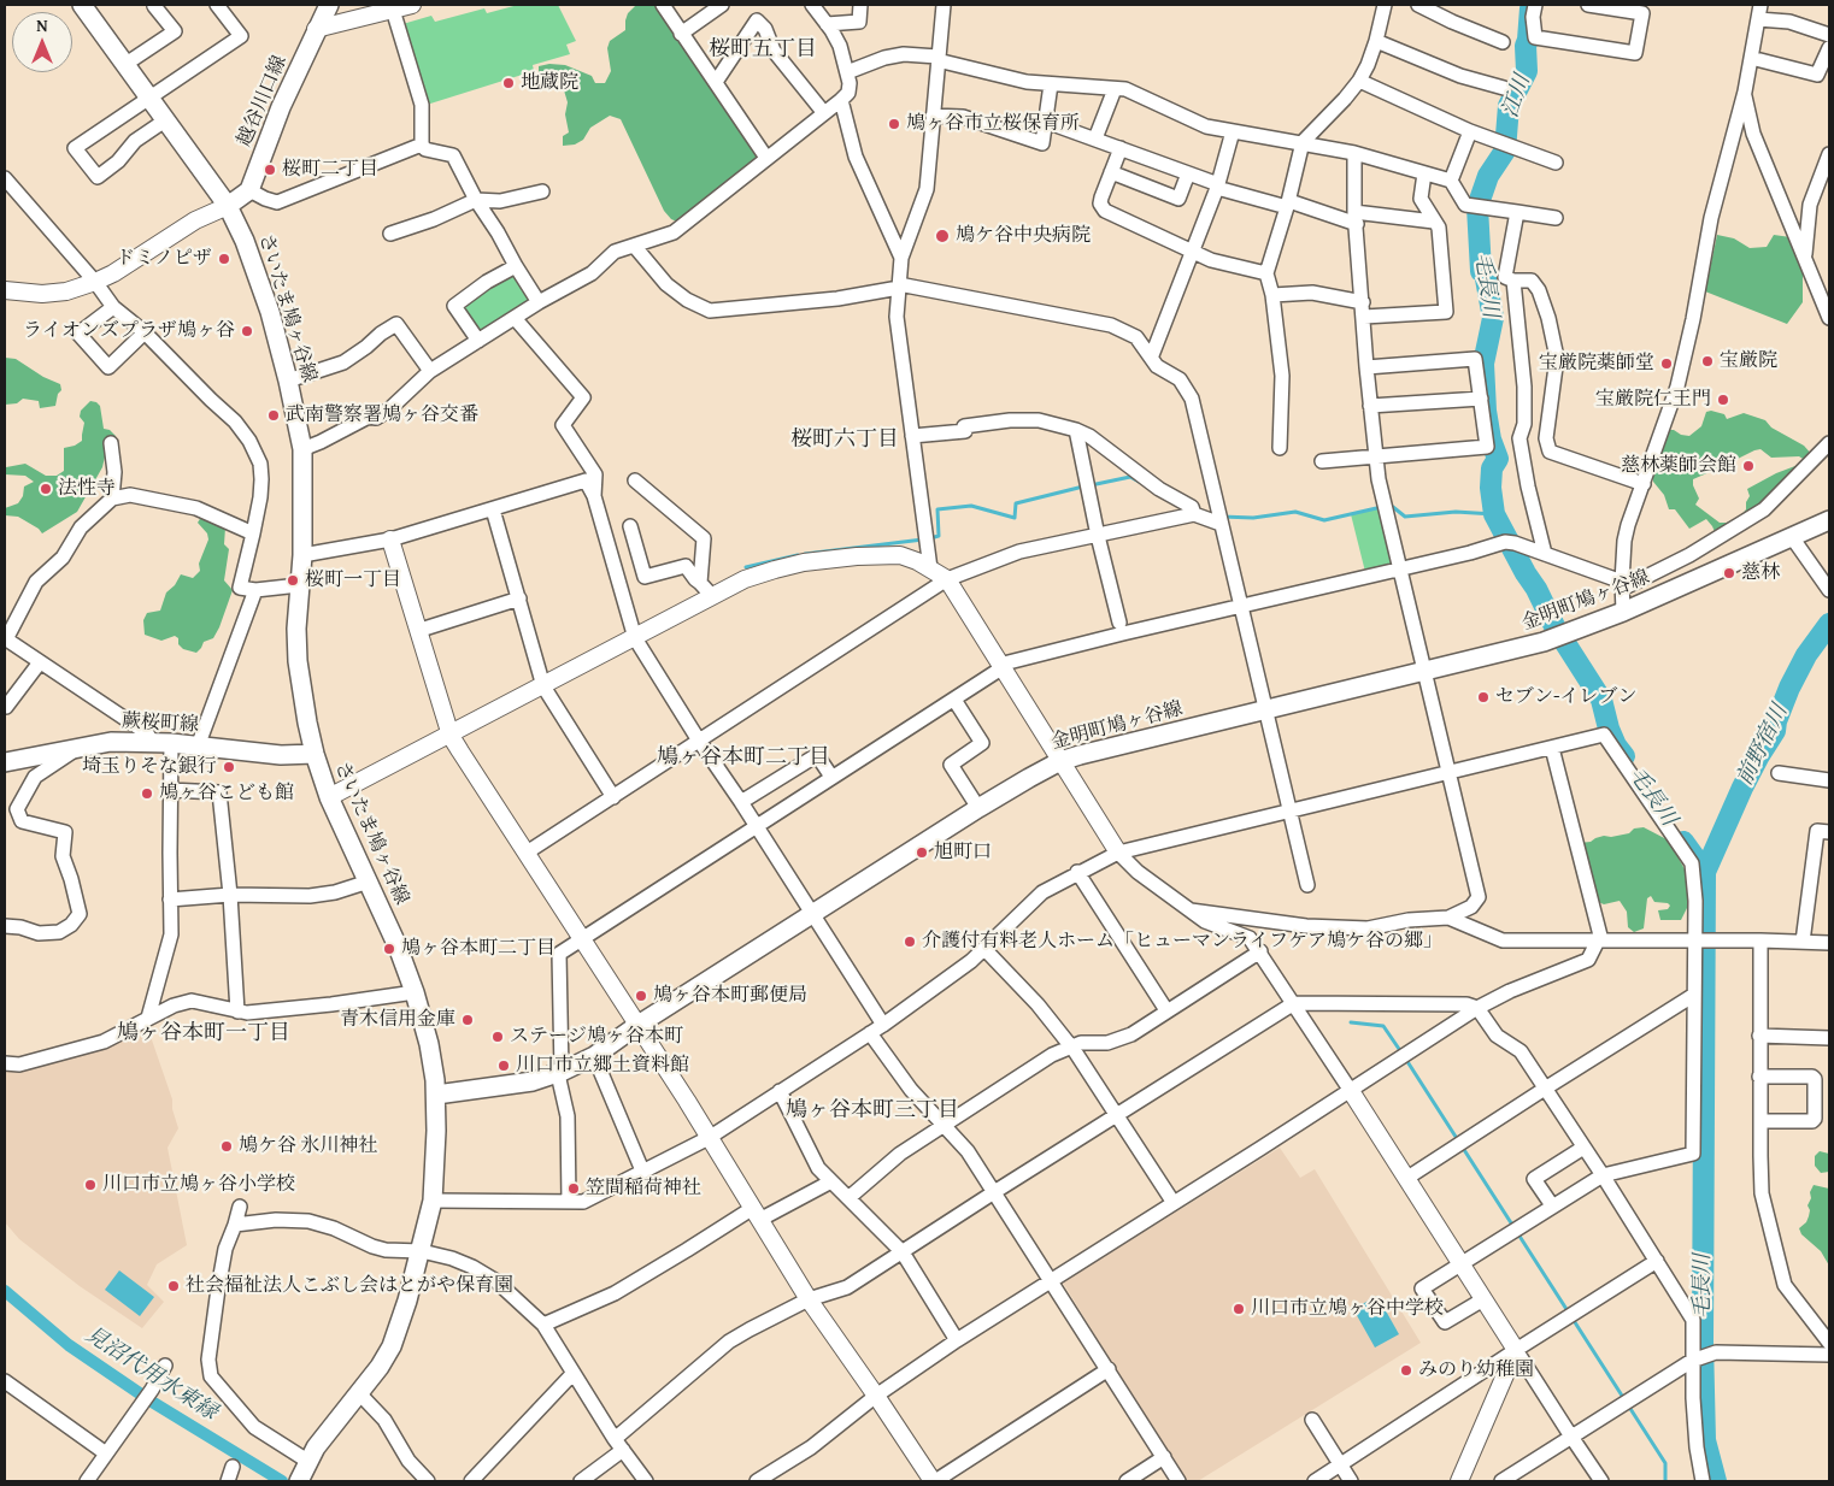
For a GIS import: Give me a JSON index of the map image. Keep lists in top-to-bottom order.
{
  "streets": {
    "main road": [
      "越谷川口線",
      "さいたま鳩ヶ谷線",
      "金明町鳩ヶ谷線",
      "蕨桜町線"
    ]
  },
  "crossings": [
    ["さいたま鳩ヶ谷線", "金明町鳩ヶ谷線"],
    ["さいたま鳩ヶ谷線", "蕨桜町線"]
  ],
  "districts": [
    "桜町五丁目",
    "桜町六丁目",
    "鳩ヶ谷本町二丁目",
    "鳩ヶ谷本町一丁目",
    "鳩ヶ谷本町三丁目"
  ],
  "water": [
    "江川",
    "毛長川",
    "前野宿川",
    "見沼代用水東縁"
  ],
  "places": [
    "地蔵院",
    "鳩ヶ谷市立桜保育所",
    "桜町二丁目",
    "鳩ケ谷中央病院",
    "ドミノピザ",
    "ライオンズプラザ鳩ヶ谷",
    "宝厳院",
    "宝厳院薬師堂",
    "宝厳院仁王門",
    "武南警察署鳩ヶ谷交番",
    "慈林薬師会館",
    "法性寺",
    "慈林",
    "桜町一丁目",
    "セブン-イレブン",
    "埼玉りそな銀行",
    "鳩ヶ谷こども館",
    "旭町口",
    "介護付有料老人ホーム「ヒューマンライフケア鳩ケ谷の郷」",
    "鳩ヶ谷本町二丁目",
    "鳩ヶ谷本町郵便局",
    "青木信用金庫",
    "ステージ鳩ヶ谷本町",
    "川口市立郷土資料館",
    "鳩ケ谷 氷川神社",
    "川口市立鳩ヶ谷小学校",
    "笠間稲荷神社",
    "社会福祉法人こぶし会はとがや保育園",
    "川口市立鳩ヶ谷中学校",
    "みのり幼稚園"
  ],
  "north": "top"
}
